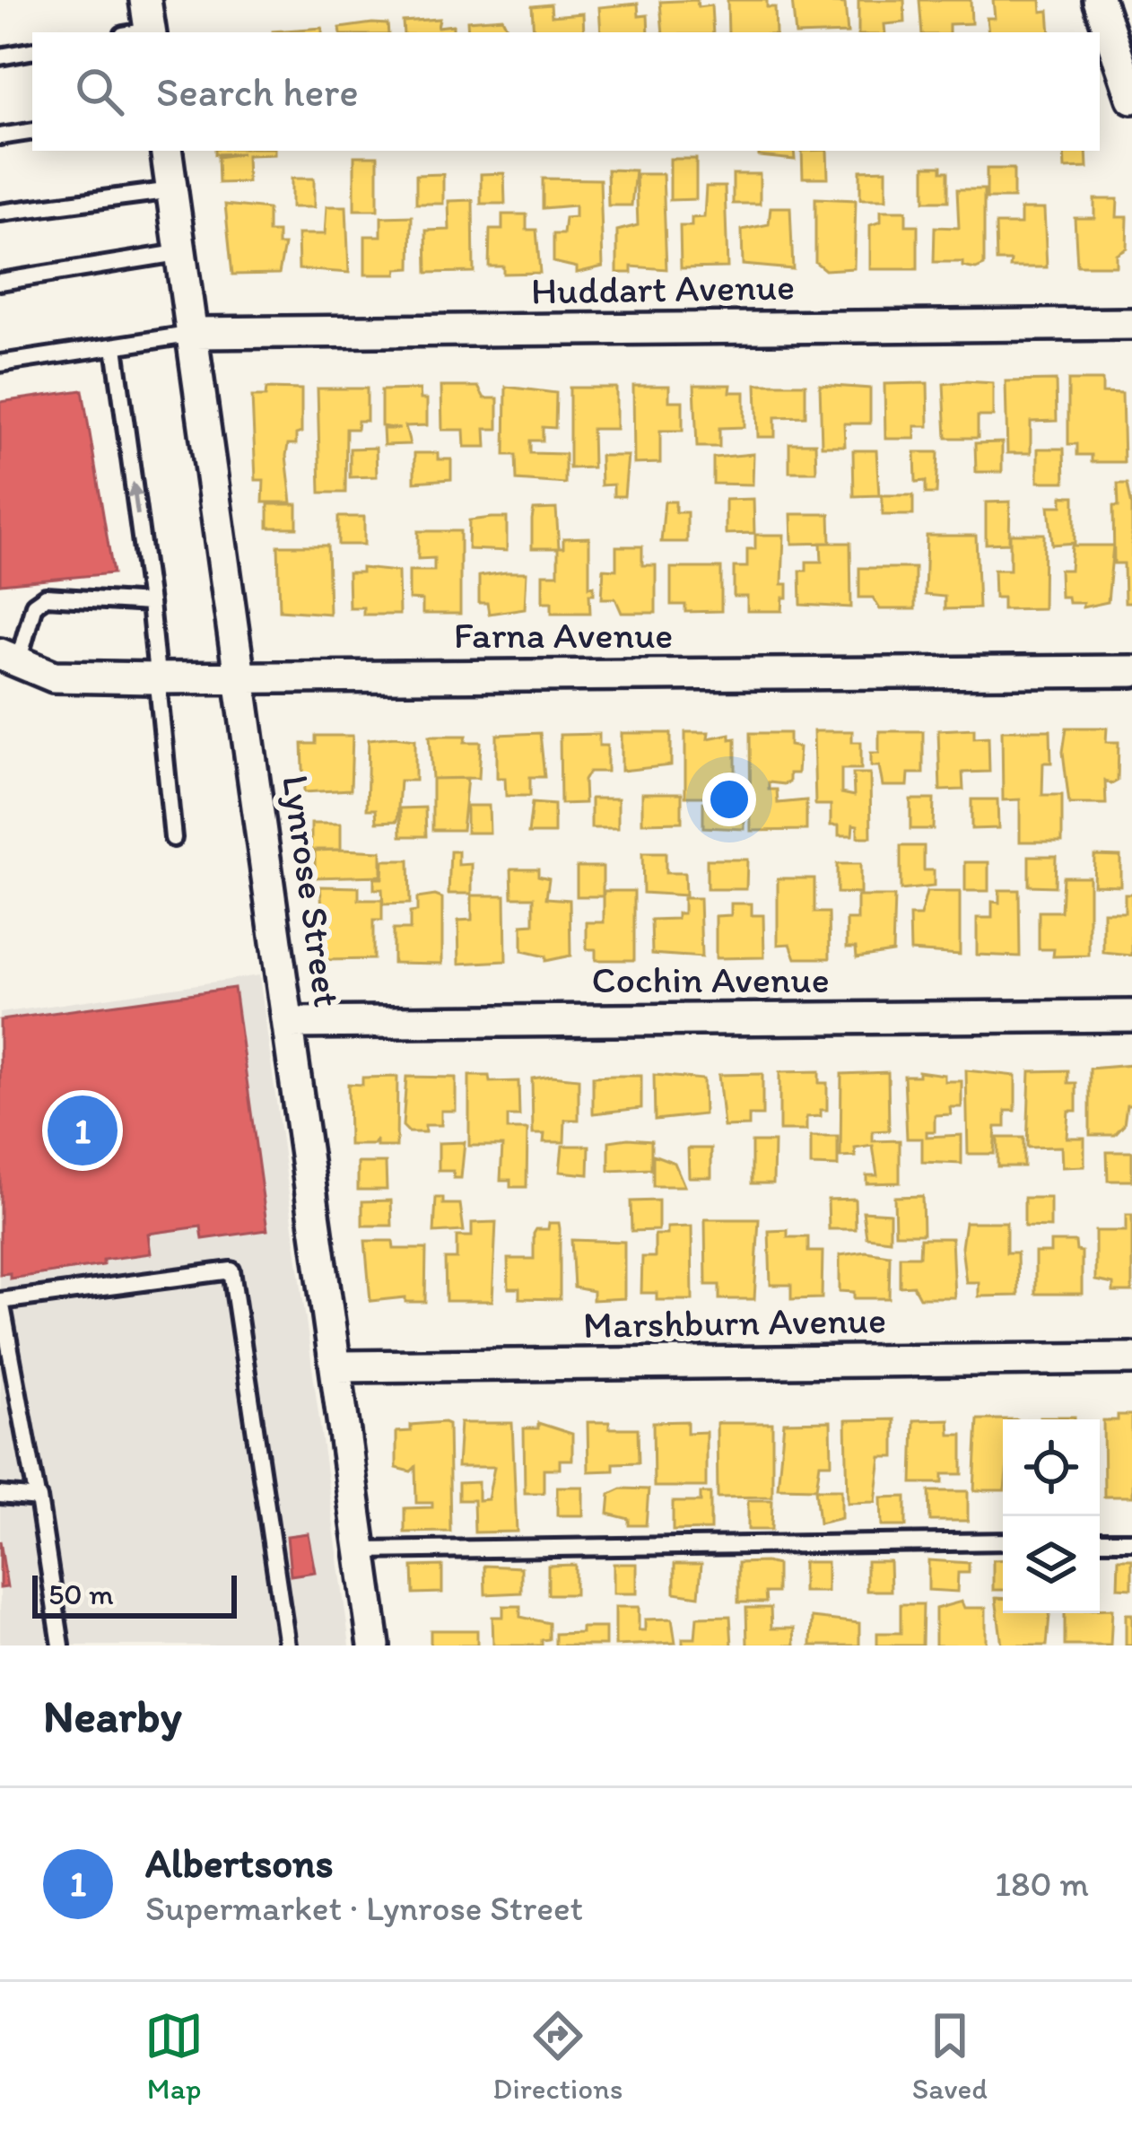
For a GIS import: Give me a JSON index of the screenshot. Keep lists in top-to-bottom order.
{
  "streets": {
    "street": [
      "Huddart Avenue",
      "Farna Avenue",
      "Lynrose Street",
      "Cochin Avenue",
      "Marshburn Avenue"
    ]
  },
  "crossings": [
    ["Huddart Avenue", "Lynrose Street"],
    ["Farna Avenue", "Lynrose Street"],
    ["Lynrose Street", "Cochin Avenue"],
    ["Lynrose Street", "Marshburn Avenue"]
  ],
  "scale_bar": "50 m",
  "page": {
    "search": "Search here",
    "pins": "1",
    "scale": "50 m",
    "heading": "Nearby",
    "list": [
      {
        "mark": "1",
        "name": "Albertsons",
        "note": "Supermarket · Lynrose Street",
        "value": "180 m"
      }
    ],
    "nav": ["Map", "Directions", "Saved"]
  }
}
